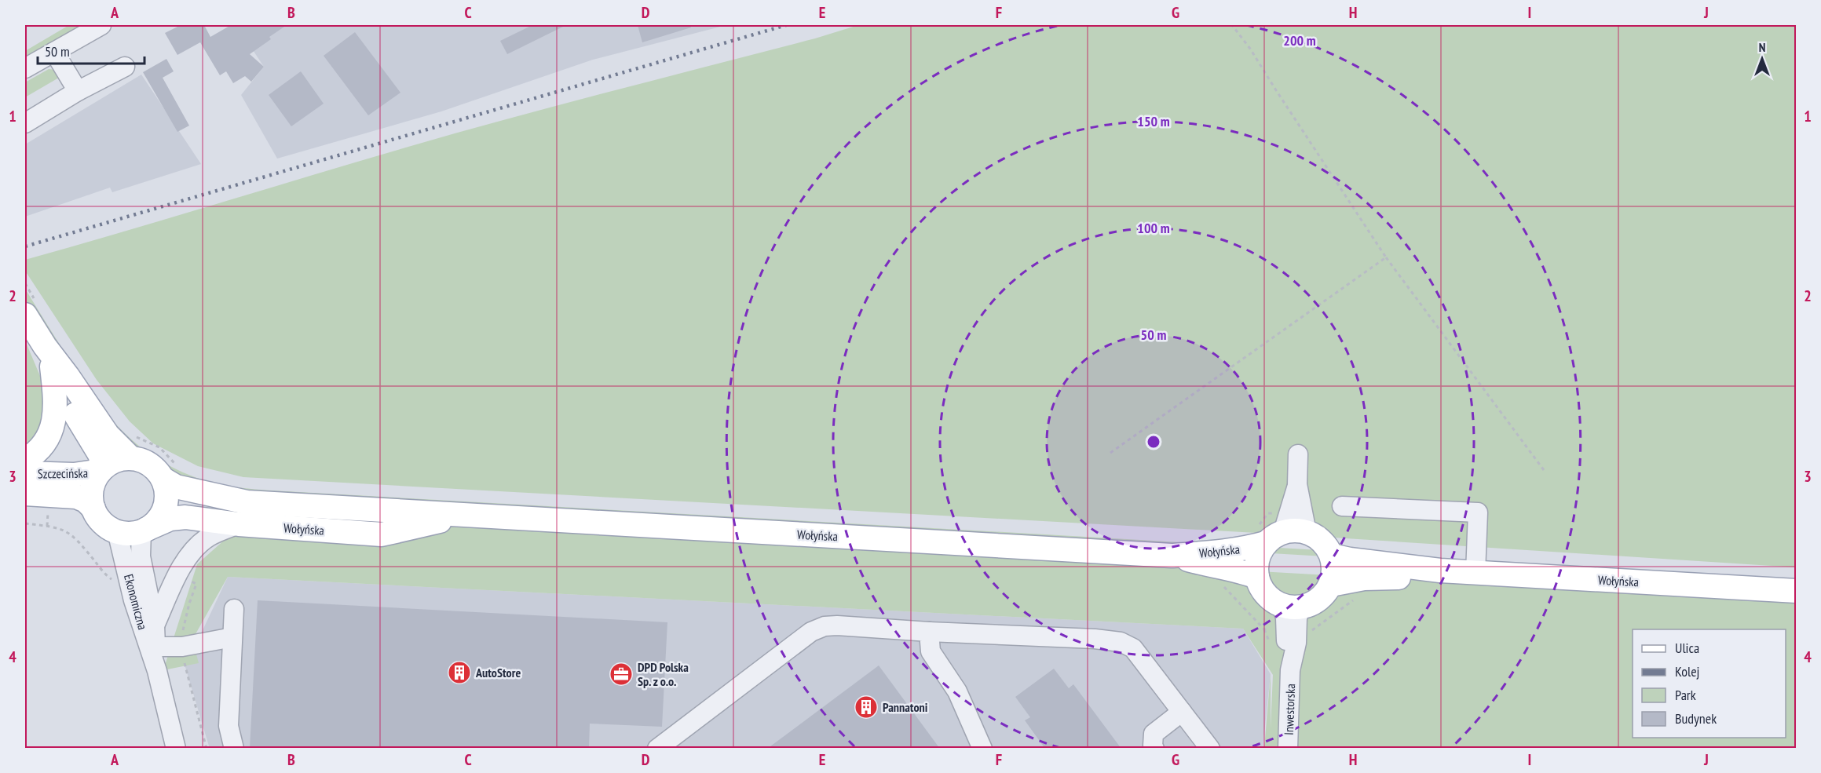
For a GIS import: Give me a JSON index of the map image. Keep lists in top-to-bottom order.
{
  "streets": {
    "main road": ["Szczecińska", "Wołyńska"],
    "street": ["Ekonomiczna", "Inwestorska"]
  },
  "crossings": [
    ["Szczecińska", "Wołyńska"],
    ["Szczecińska", "Ekonomiczna"],
    ["Wołyńska", "Ekonomiczna"],
    ["Wołyńska", "Inwestorska"]
  ],
  "places": {
    "building": ["AutoStore", "Pannatoni"],
    "office": ["DPD Polska Sp. z o.o."]
  },
  "legend": [
    "Ulica",
    "Kolej",
    "Park",
    "Budynek"
  ],
  "scale_bar": "50 m",
  "north": "top",
  "grid": {
    "columns": [
      "A",
      "B",
      "C",
      "D",
      "E",
      "F",
      "G",
      "H",
      "I",
      "J"
    ],
    "rows": [
      "1",
      "2",
      "3",
      "4"
    ]
  },
  "rings": [
    "200 m",
    "150 m",
    "100 m",
    "50 m"
  ]
}
